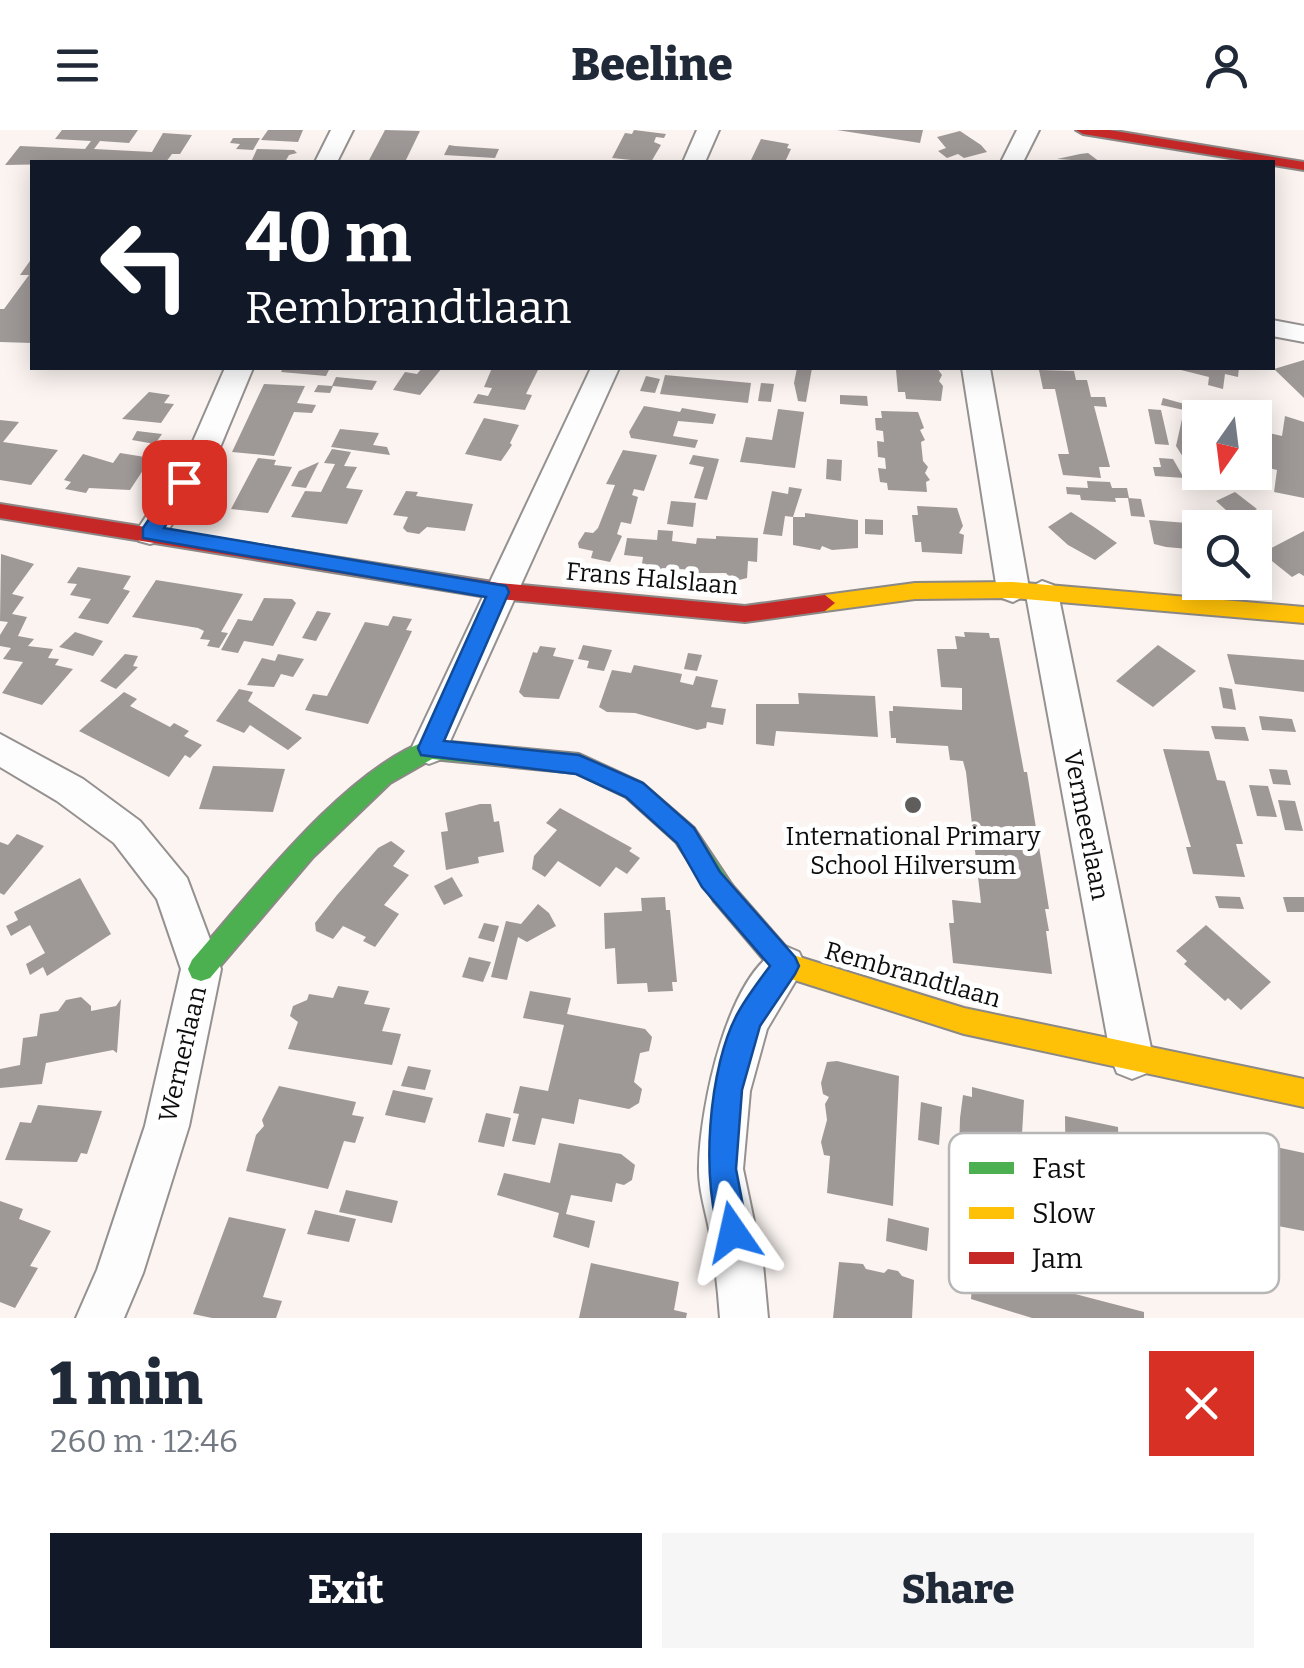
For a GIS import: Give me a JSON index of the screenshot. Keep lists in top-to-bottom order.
{
  "streets": {
    "street": [
      "Frans Halslaan",
      "Vermeerlaan",
      "Rembrandtlaan",
      "Wernerlaan"
    ]
  },
  "crossings": [
    ["Frans Halslaan", "Vermeerlaan"],
    ["Vermeerlaan", "Rembrandtlaan"]
  ],
  "places": ["International Primary School Hilversum"],
  "legend": ["Fast", "Slow", "Jam"],
  "north": "bottom",
  "page": {
    "header": "Beeline",
    "turn": ["40 m", "Rembrandtlaan"],
    "heading": ["1 min", "260 m · 12:46"],
    "buttons": ["Exit", "Share"]
  }
}
